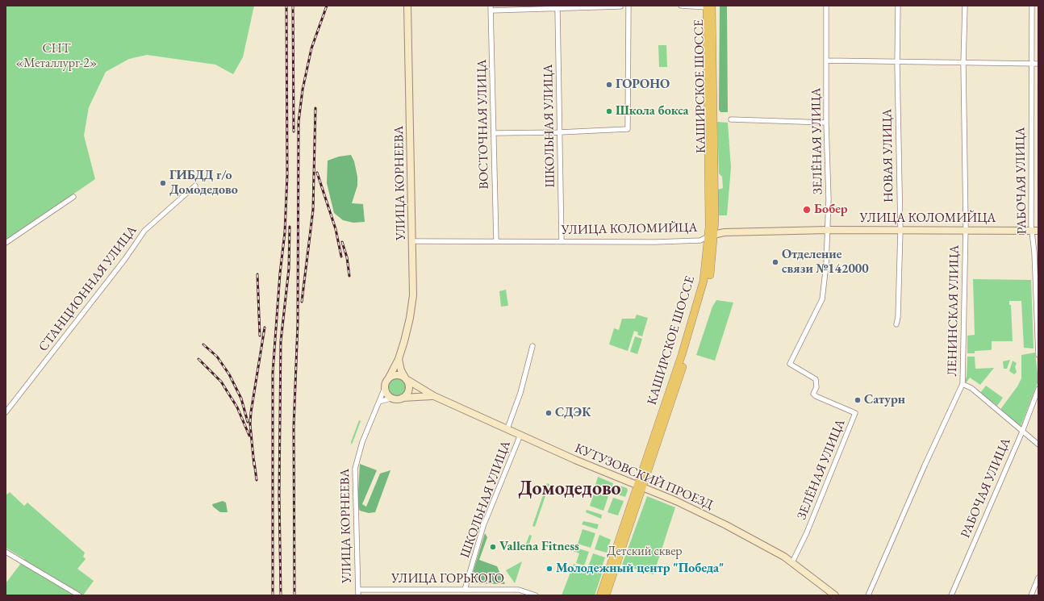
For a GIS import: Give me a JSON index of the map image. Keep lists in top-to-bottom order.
{
  "streets": {
    "main road": ["КАШИРСКОЕ ШОССЕ"],
    "street": [
      "ВОСТОЧНАЯ УЛИЦА",
      "ШКОЛЬНАЯ УЛИЦА",
      "ЗЕЛЁНАЯ УЛИЦА",
      "НОВАЯ УЛИЦА",
      "РАБОЧАЯ УЛИЦА",
      "УЛИЦА КОРНЕЕВА",
      "УЛИЦА КОЛОМИЙЦА",
      "СТАНЦИОННАЯ УЛИЦА",
      "ЛЕНИНСКАЯ УЛИЦА",
      "КУТУЗОВСКИЙ ПРОЕЗД",
      "УЛИЦА ГОРЬКОГО"
    ]
  },
  "crossings": [
    ["КАШИРСКОЕ ШОССЕ", "УЛИЦА КОЛОМИЙЦА"],
    ["КАШИРСКОЕ ШОССЕ", "КУТУЗОВСКИЙ ПРОЕЗД"],
    ["ВОСТОЧНАЯ УЛИЦА", "УЛИЦА КОЛОМИЙЦА"],
    ["ШКОЛЬНАЯ УЛИЦА", "УЛИЦА КОЛОМИЙЦА"],
    ["ШКОЛЬНАЯ УЛИЦА", "КУТУЗОВСКИЙ ПРОЕЗД"],
    ["ШКОЛЬНАЯ УЛИЦА", "УЛИЦА ГОРЬКОГО"],
    ["ЗЕЛЁНАЯ УЛИЦА", "УЛИЦА КОЛОМИЙЦА"],
    ["ЗЕЛЁНАЯ УЛИЦА", "КУТУЗОВСКИЙ ПРОЕЗД"],
    ["НОВАЯ УЛИЦА", "УЛИЦА КОЛОМИЙЦА"],
    ["РАБОЧАЯ УЛИЦА", "УЛИЦА КОЛОМИЙЦА"],
    ["УЛИЦА КОРНЕЕВА", "УЛИЦА КОЛОМИЙЦА"],
    ["УЛИЦА КОРНЕЕВА", "КУТУЗОВСКИЙ ПРОЕЗД"],
    ["УЛИЦА КОРНЕЕВА", "УЛИЦА ГОРЬКОГО"],
    ["УЛИЦА КОЛОМИЙЦА", "ЛЕНИНСКАЯ УЛИЦА"]
  ],
  "districts": ["Домодедово"],
  "parks": ["СНТ «Металлург-2»", "Детский сквер"],
  "places": [
    "ГОРОНО",
    "Школа бокса",
    "ГИБДД г/о Домодедово",
    "Бобер",
    "Отделение связи №142000",
    "Сатурн",
    "СДЭК",
    "Vallena Fitness",
    "Молодежный центр \"Победа\""
  ]
}
